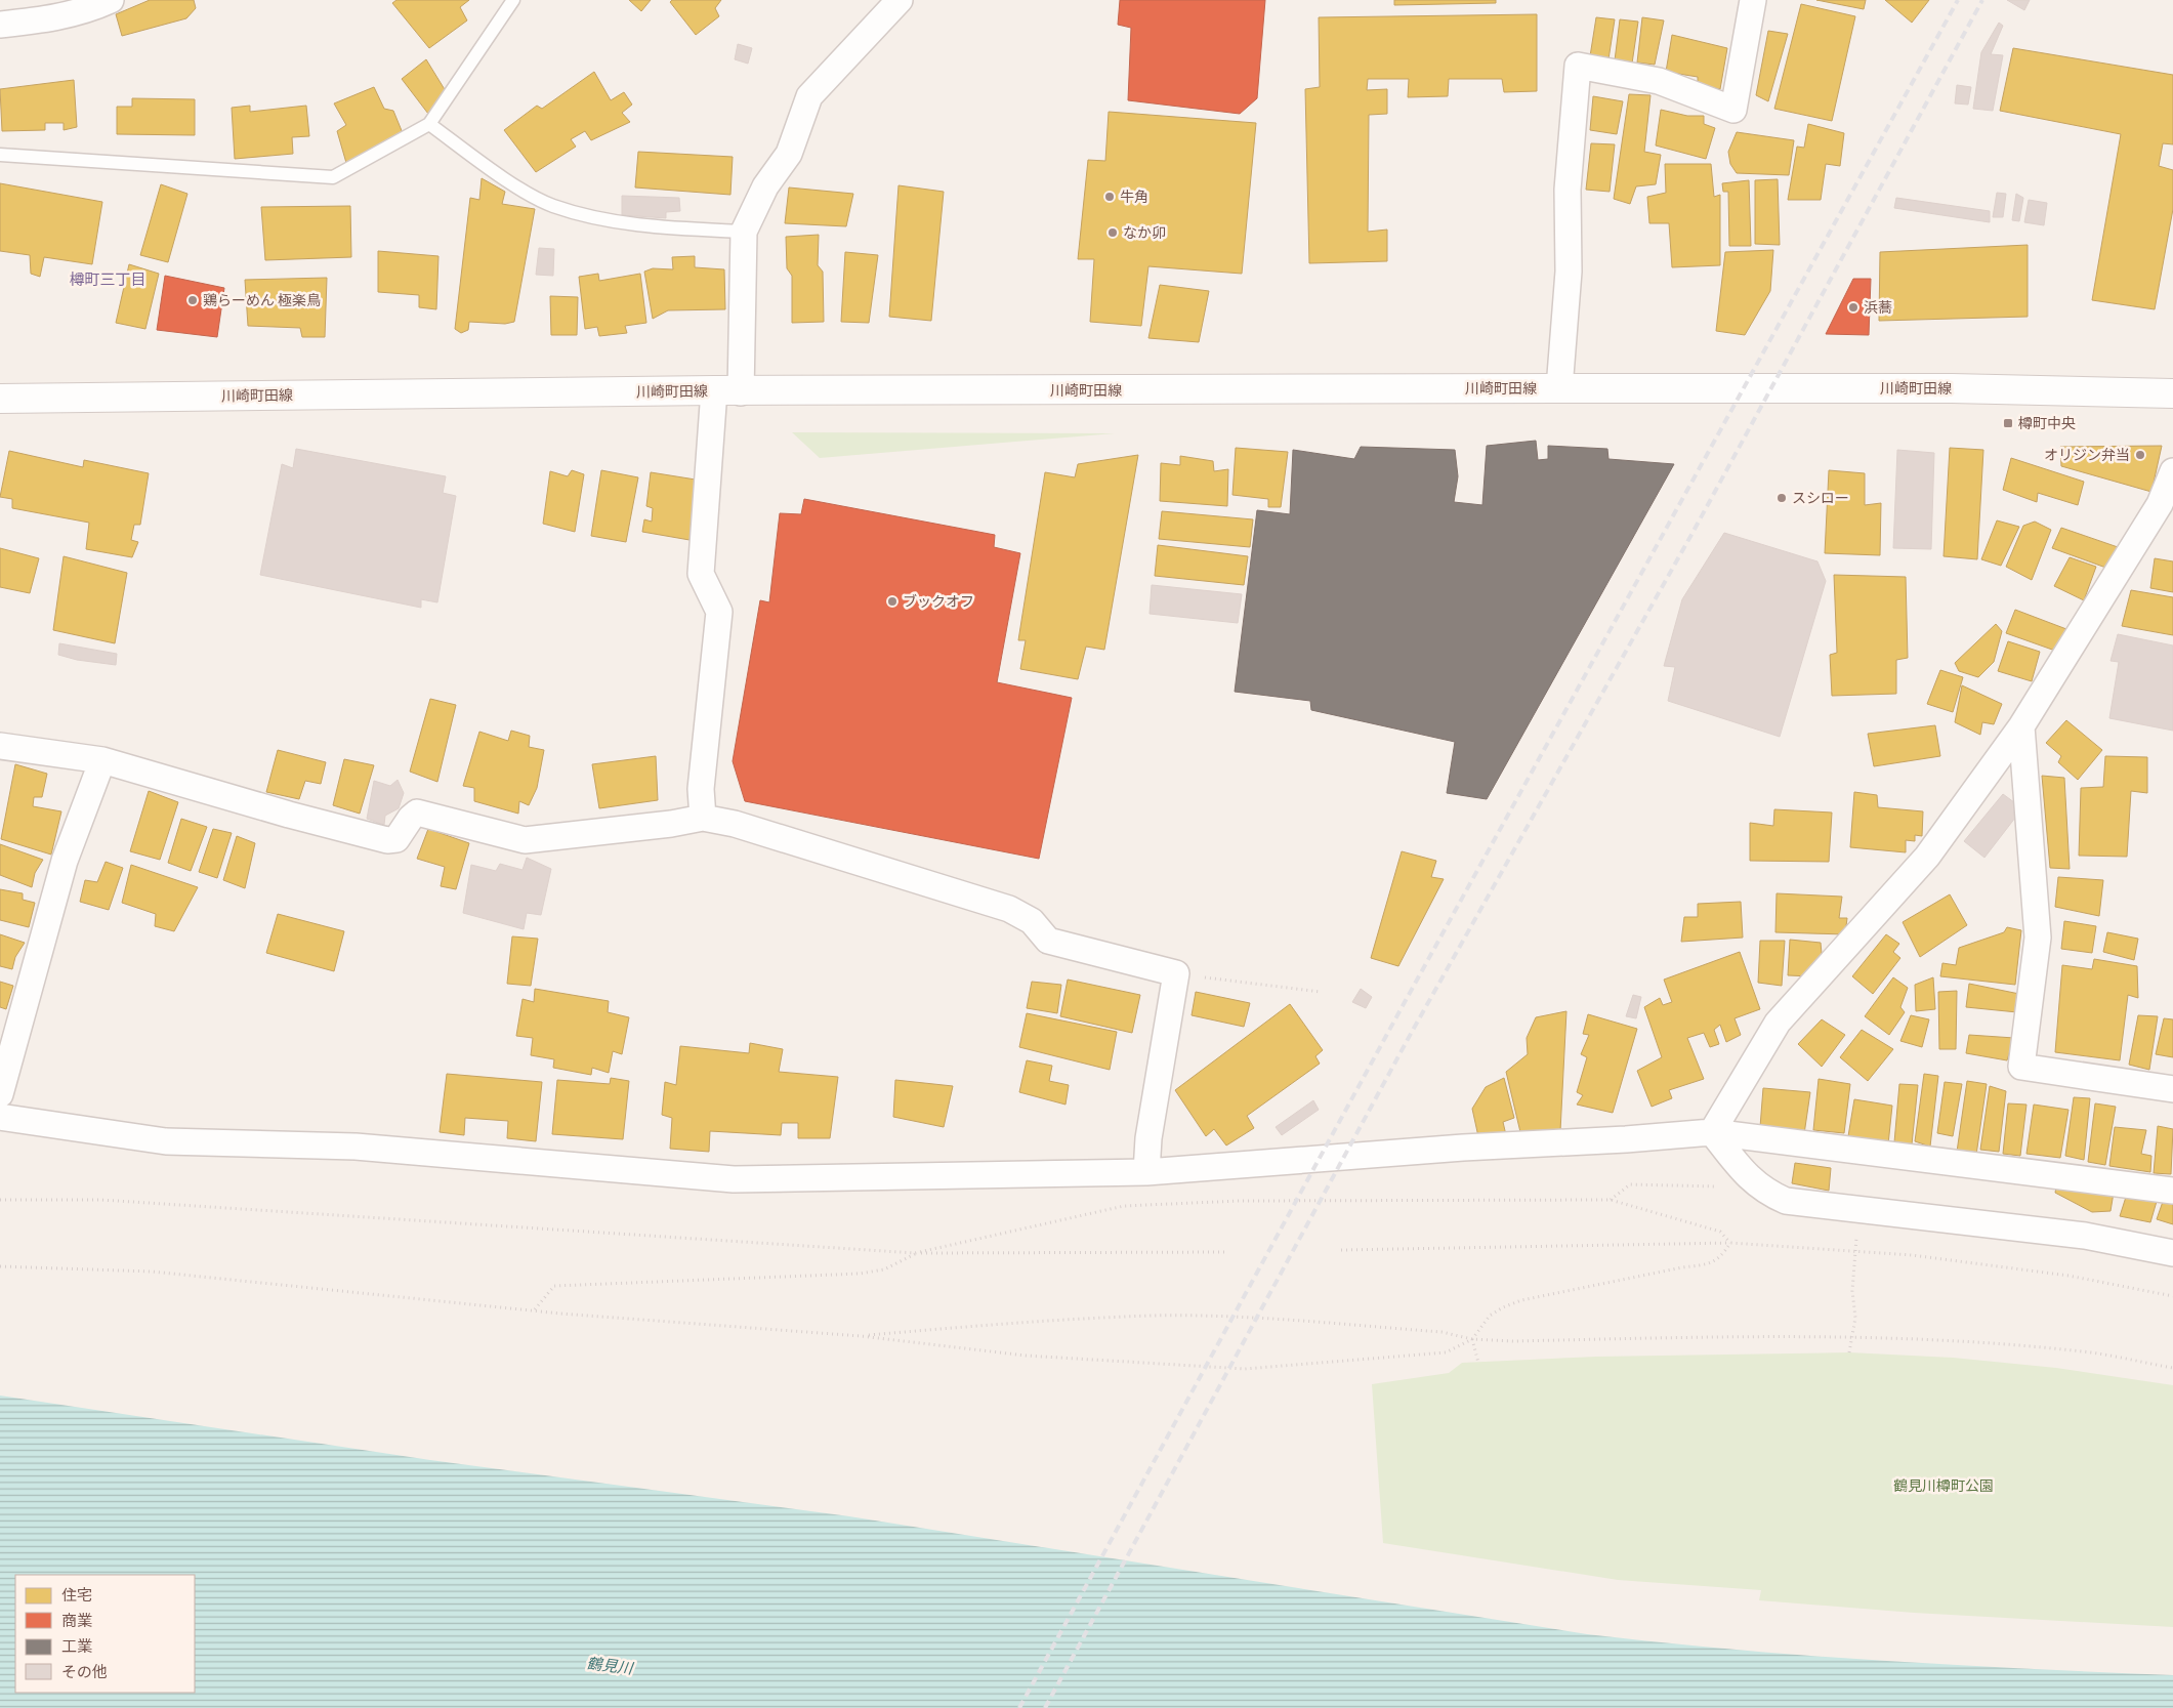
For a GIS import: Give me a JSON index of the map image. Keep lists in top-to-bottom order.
{
  "streets": {
    "main road": ["川崎町田線"]
  },
  "districts": ["樽町三丁目"],
  "water": ["鶴見川"],
  "parks": ["鶴見川樽町公園"],
  "places": {
    "other": [
      "牛角",
      "なか卯",
      "鶏らーめん 極楽鳥",
      "浜蕎",
      "オリジン弁当",
      "スシロー",
      "ブックオフ"
    ],
    "transit": ["樽町中央"]
  },
  "legend": [
    "住宅",
    "商業",
    "工業",
    "その他"
  ]
}
